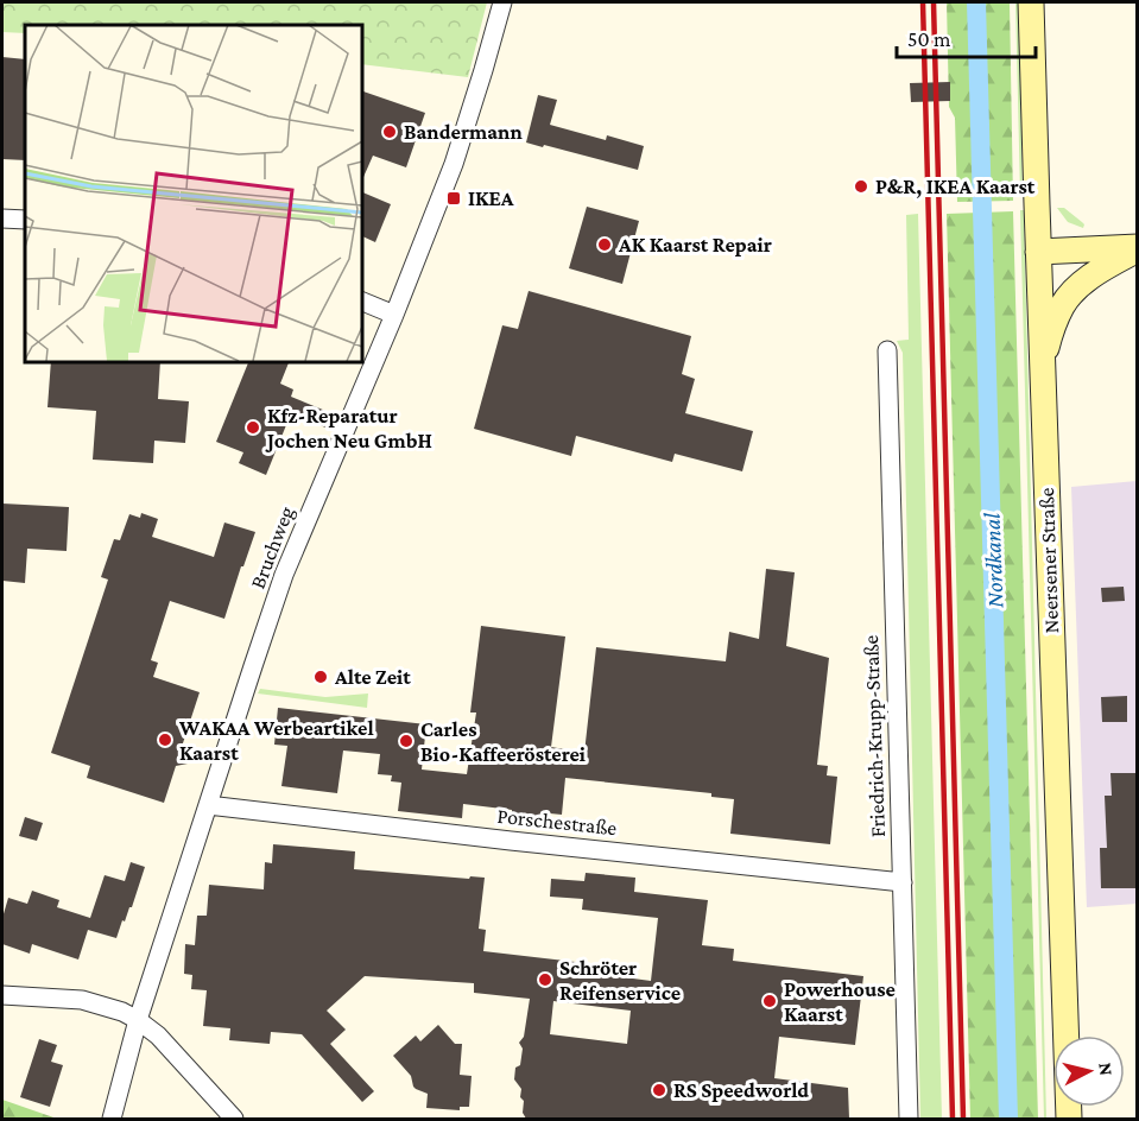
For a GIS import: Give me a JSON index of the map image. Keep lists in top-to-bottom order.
{
  "streets": {
    "main road": ["Neersener Straße"],
    "street": ["Bruchweg", "Friedrich-Krupp-Straße", "Porschestraße"]
  },
  "crossings": [
    ["Bruchweg", "Porschestraße"],
    ["Friedrich-Krupp-Straße", "Porschestraße"]
  ],
  "water": ["Nordkanal"],
  "places": {
    "other": [
      "Bandermann",
      "P&R, IKEA Kaarst",
      "AK Kaarst Repair",
      "Kfz-Reparatur Jochen Neu GmbH",
      "Alte Zeit",
      "WAKAA Werbeartikel Kaarst",
      "Carles Bio-Kaffeerösterei",
      "Schröter Reifenservice",
      "Powerhouse Kaarst",
      "RS Speedworld"
    ],
    "transit": ["IKEA"]
  },
  "scale_bar": "50 m",
  "north": "right"
}
